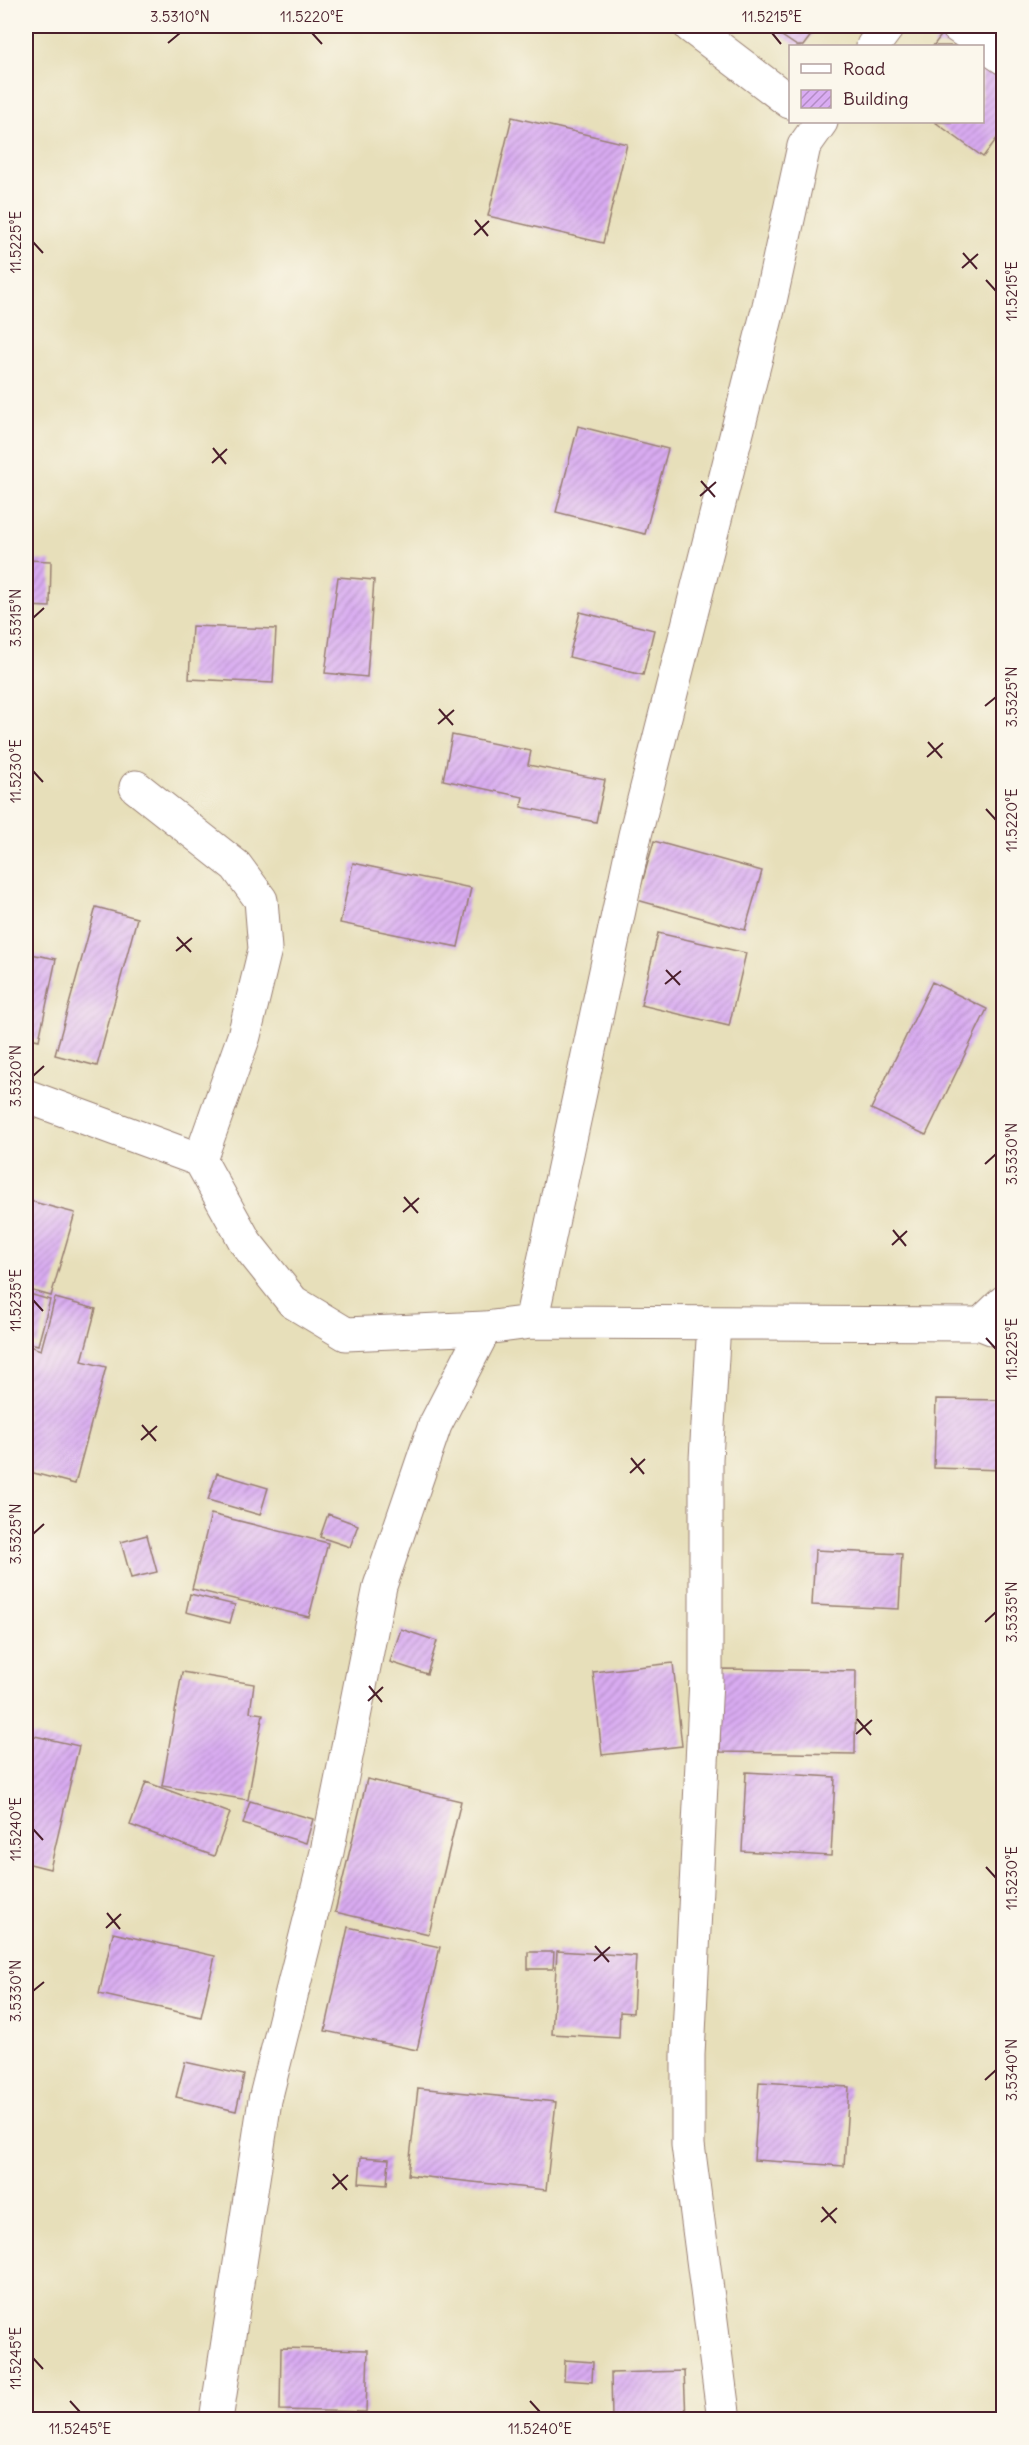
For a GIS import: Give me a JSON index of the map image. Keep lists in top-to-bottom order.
{
  "legend": ["Road", "Building"],
  "coordinates": [
    "3.5310°N",
    "11.5220°E",
    "11.5215°E",
    "11.5225°E",
    "3.5315°N",
    "3.5325°N",
    "11.5230°E",
    "3.5320°N",
    "3.5330°N",
    "11.5235°E",
    "3.5335°N",
    "11.5240°E",
    "3.5340°N",
    "11.5245°E"
  ]
}
